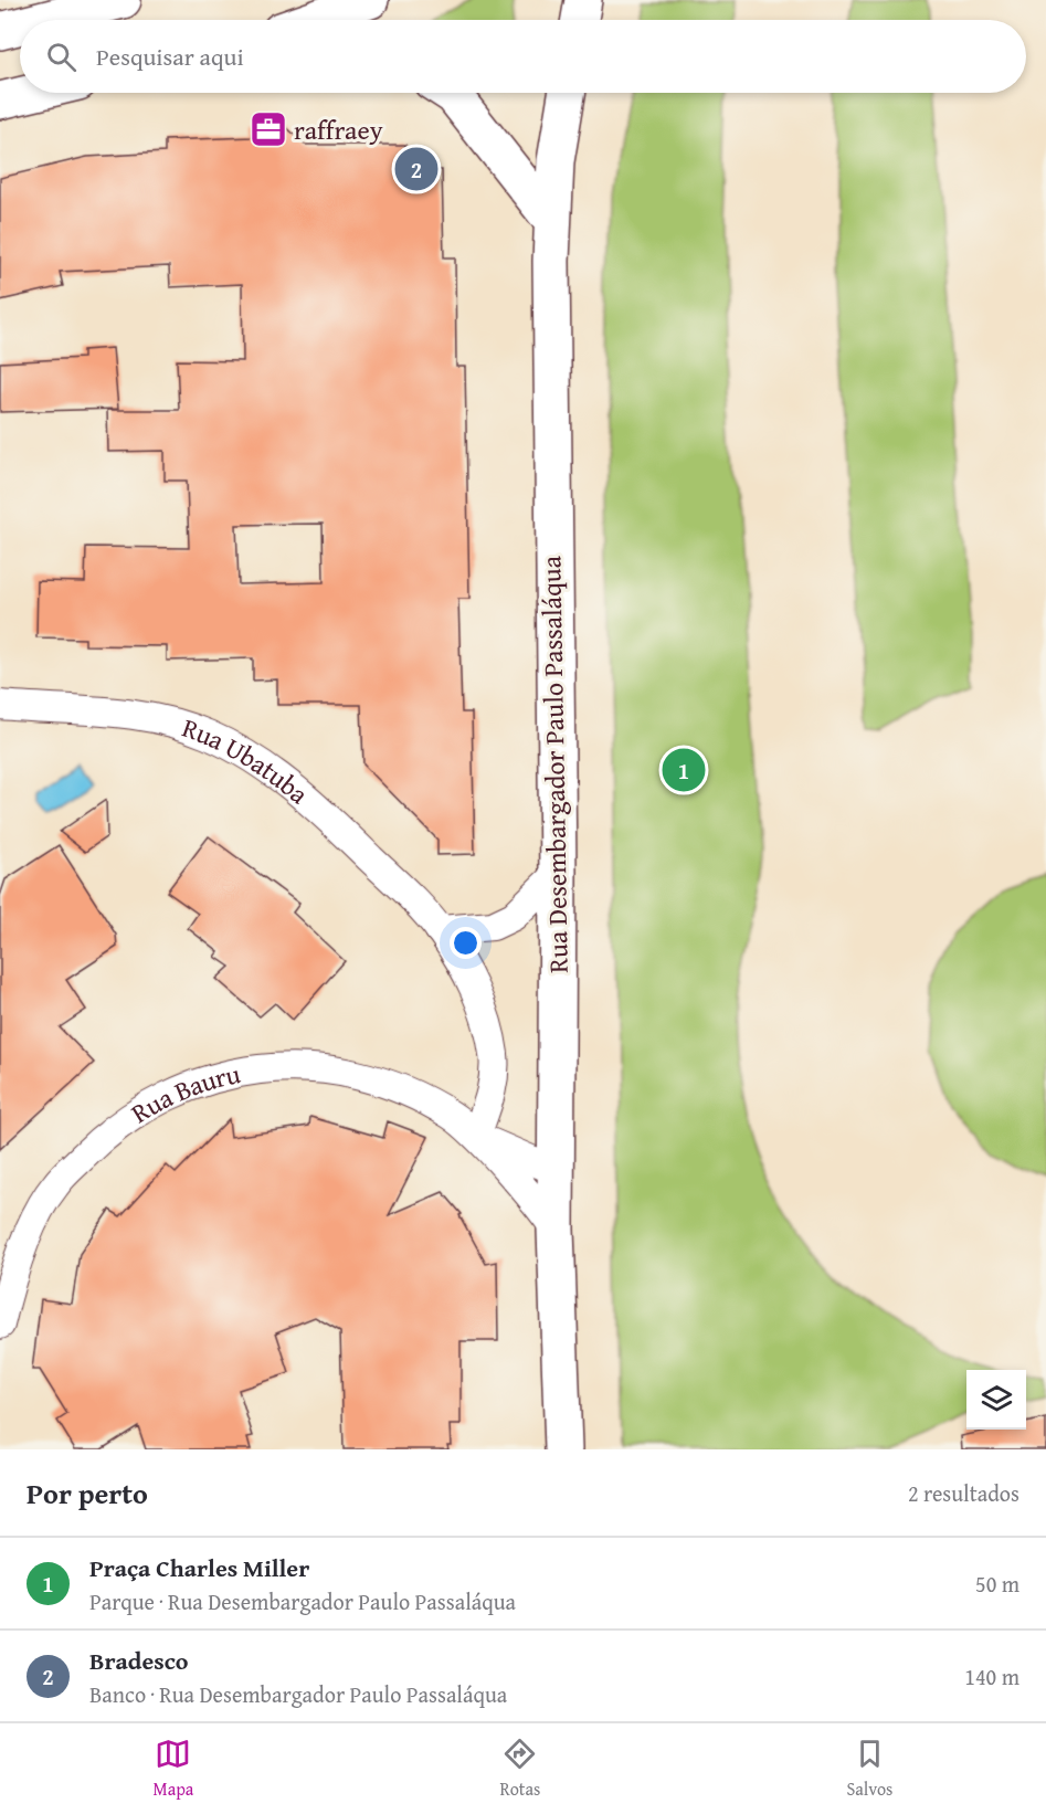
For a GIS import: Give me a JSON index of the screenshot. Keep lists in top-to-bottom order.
{
  "streets": {
    "main road": ["Rua Desembargador Paulo Passaláqua"],
    "street": ["Rua Ubatuba", "Rua Bauru"]
  },
  "crossings": [
    ["Rua Ubatuba", "Rua Bauru"],
    ["Rua Desembargador Paulo Passaláqua", "Rua Bauru"]
  ],
  "places": {
    "office": ["raffraey"]
  },
  "page": {
    "search": "Pesquisar aqui",
    "pins": ["2", "1"],
    "heading": ["Por perto", "2 resultados"],
    "list": [
      {
        "mark": "1",
        "name": "Praça Charles Miller",
        "note": "Parque · Rua Desembargador Paulo Passaláqua",
        "value": "50 m"
      },
      {
        "mark": "2",
        "name": "Bradesco",
        "note": "Banco · Rua Desembargador Paulo Passaláqua",
        "value": "140 m"
      }
    ],
    "nav": ["Mapa", "Rotas", "Salvos"]
  }
}
